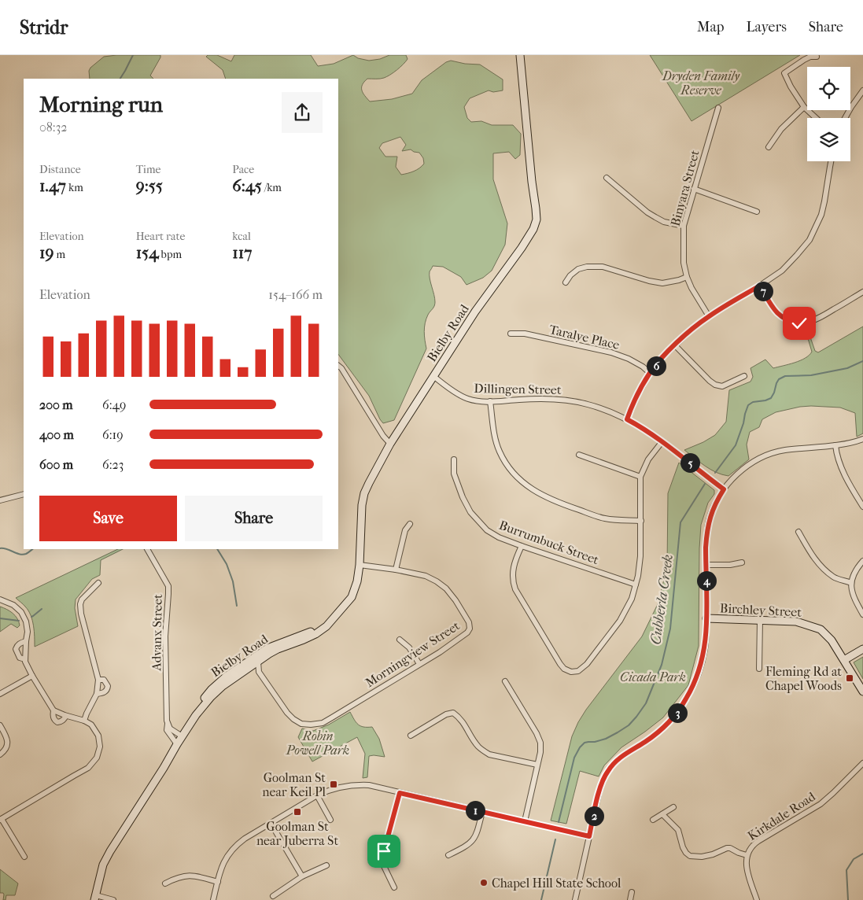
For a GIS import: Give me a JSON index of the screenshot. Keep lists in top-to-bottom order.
{
  "streets": {
    "street": [
      "Binyara Street",
      "Bielby Road",
      "Taralye Place",
      "Dillingen Street",
      "Burrumbuck Street",
      "Birchley Street",
      "Advanx Street",
      "Morningview Street",
      "Kirkdale Road"
    ]
  },
  "crossings": [
    ["Bielby Road", "Dillingen Street"],
    ["Bielby Road", "Advanx Street"],
    ["Bielby Road", "Morningview Street"]
  ],
  "water": ["Cubberla Creek"],
  "parks": ["Dryden Family Reserve", "Cicada Park", "Robin Powell Park"],
  "places": {
    "transit": ["Fleming Rd at Chapel Woods", "Goolman St near Keil Pl", "Goolman St near Juberra St"],
    "other": ["Chapel Hill State School"]
  },
  "page": {
    "header": "Stridr",
    "nav": ["Map", "Layers", "Share"],
    "heading": ["Morning run", "08:32"],
    "stats": [
      ["Distance", "1.47 km"],
      ["Time", "9:55"],
      ["Pace", "6:45 /km"],
      ["Elevation", "19 m"],
      ["Heart rate", "154 bpm"],
      ["kcal", "117"]
    ],
    "chart": ["Elevation", "154–166 m"],
    "pins": [
      "7",
      "6",
      "5",
      "4",
      "3",
      "1",
      "2"
    ],
    "list": [
      {
        "name": "200 m",
        "note": "6:49"
      },
      {
        "name": "400 m",
        "note": "6:19"
      },
      {
        "name": "600 m",
        "note": "6:23"
      }
    ],
    "buttons": ["Save", "Share"]
  }
}
